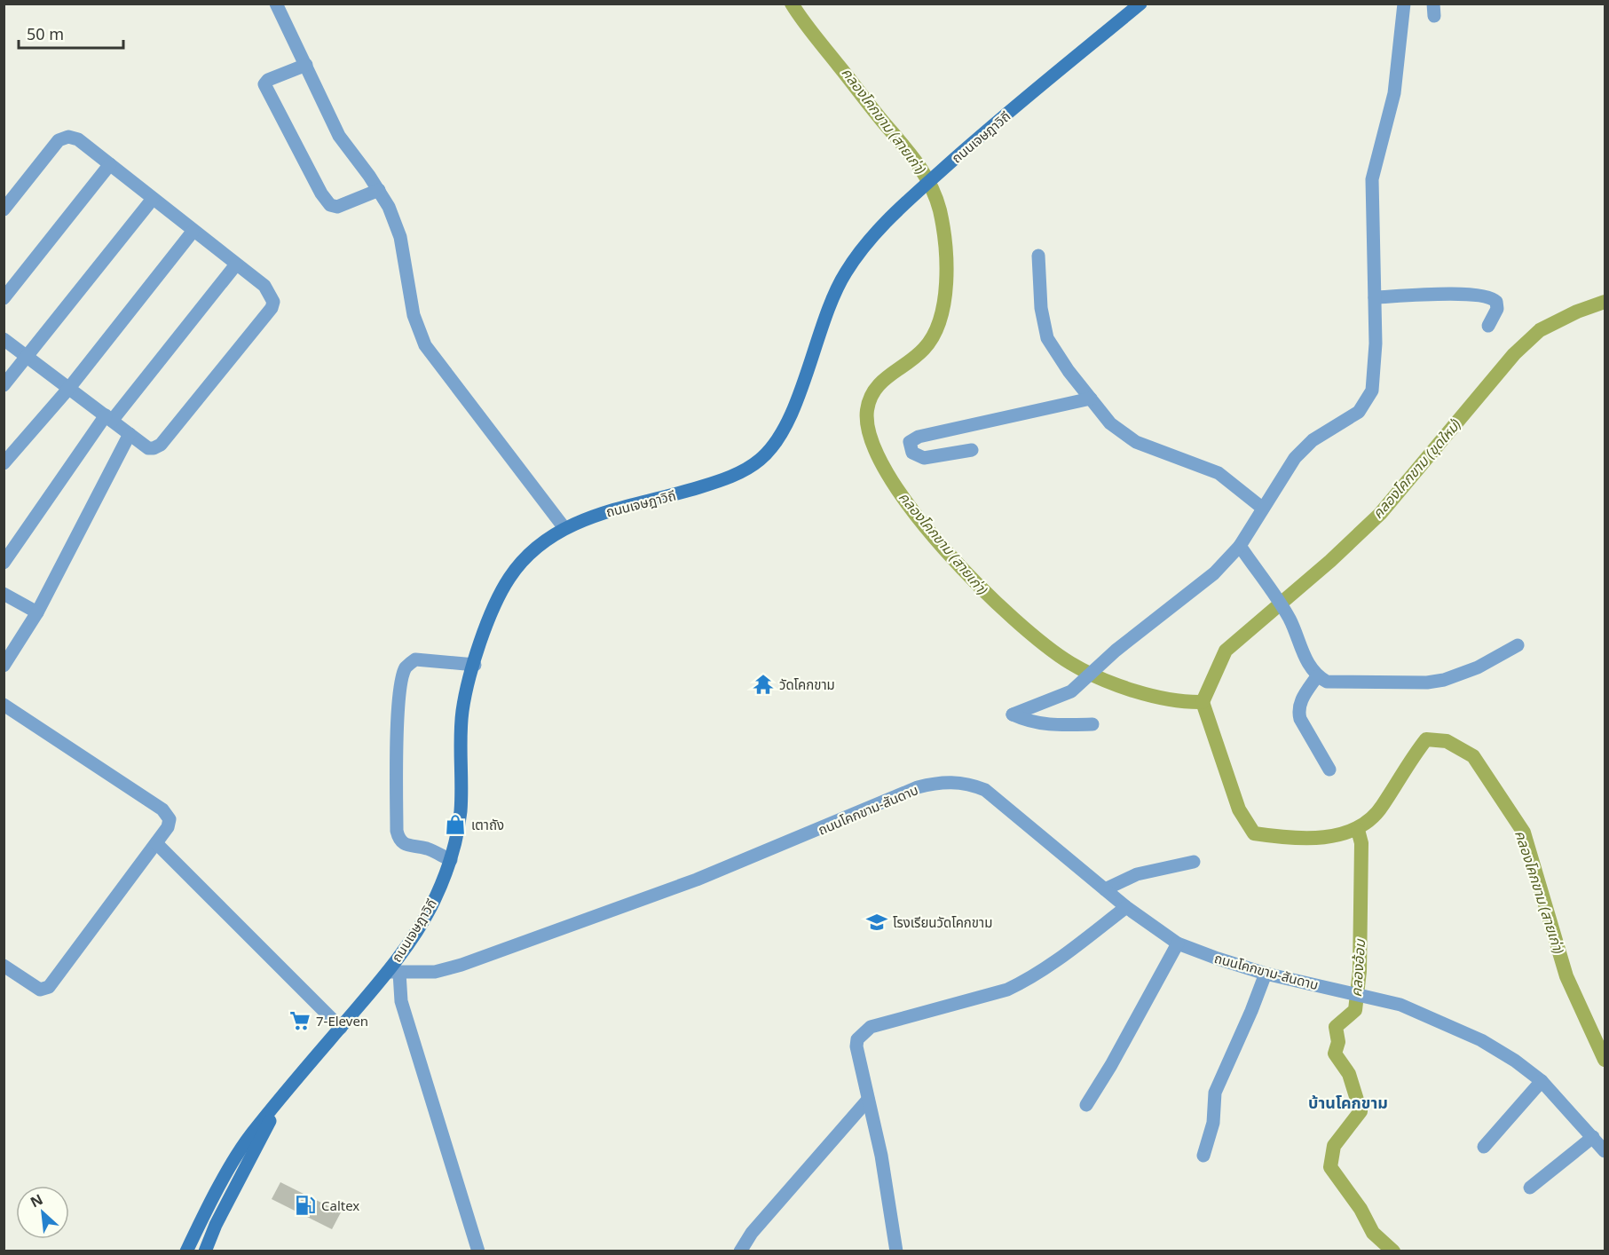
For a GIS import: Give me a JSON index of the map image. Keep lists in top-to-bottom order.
{
  "streets": {
    "street": ["ถนนเจษฎาวิถี", "ถนนโคกขาม-สันดาบ"]
  },
  "crossings": [
    ["ถนนเจษฎาวิถี", "ถนนโคกขาม-สันดาบ"]
  ],
  "districts": ["บ้านโคกขาม"],
  "water": ["คลองโคกขาม (สายเก่า)", "คลองโคกขาม (ขุดใหม่)", "คลองอ้อม"],
  "places": {
    "temple": ["วัดโคกขาม"],
    "shop": ["เตาถัง"],
    "school or university": ["โรงเรียนวัดโคกขาม"],
    "supermarket": ["7-Eleven"],
    "fuel station": ["Caltex"]
  },
  "scale_bar": "50 m",
  "north": "top left"
}
